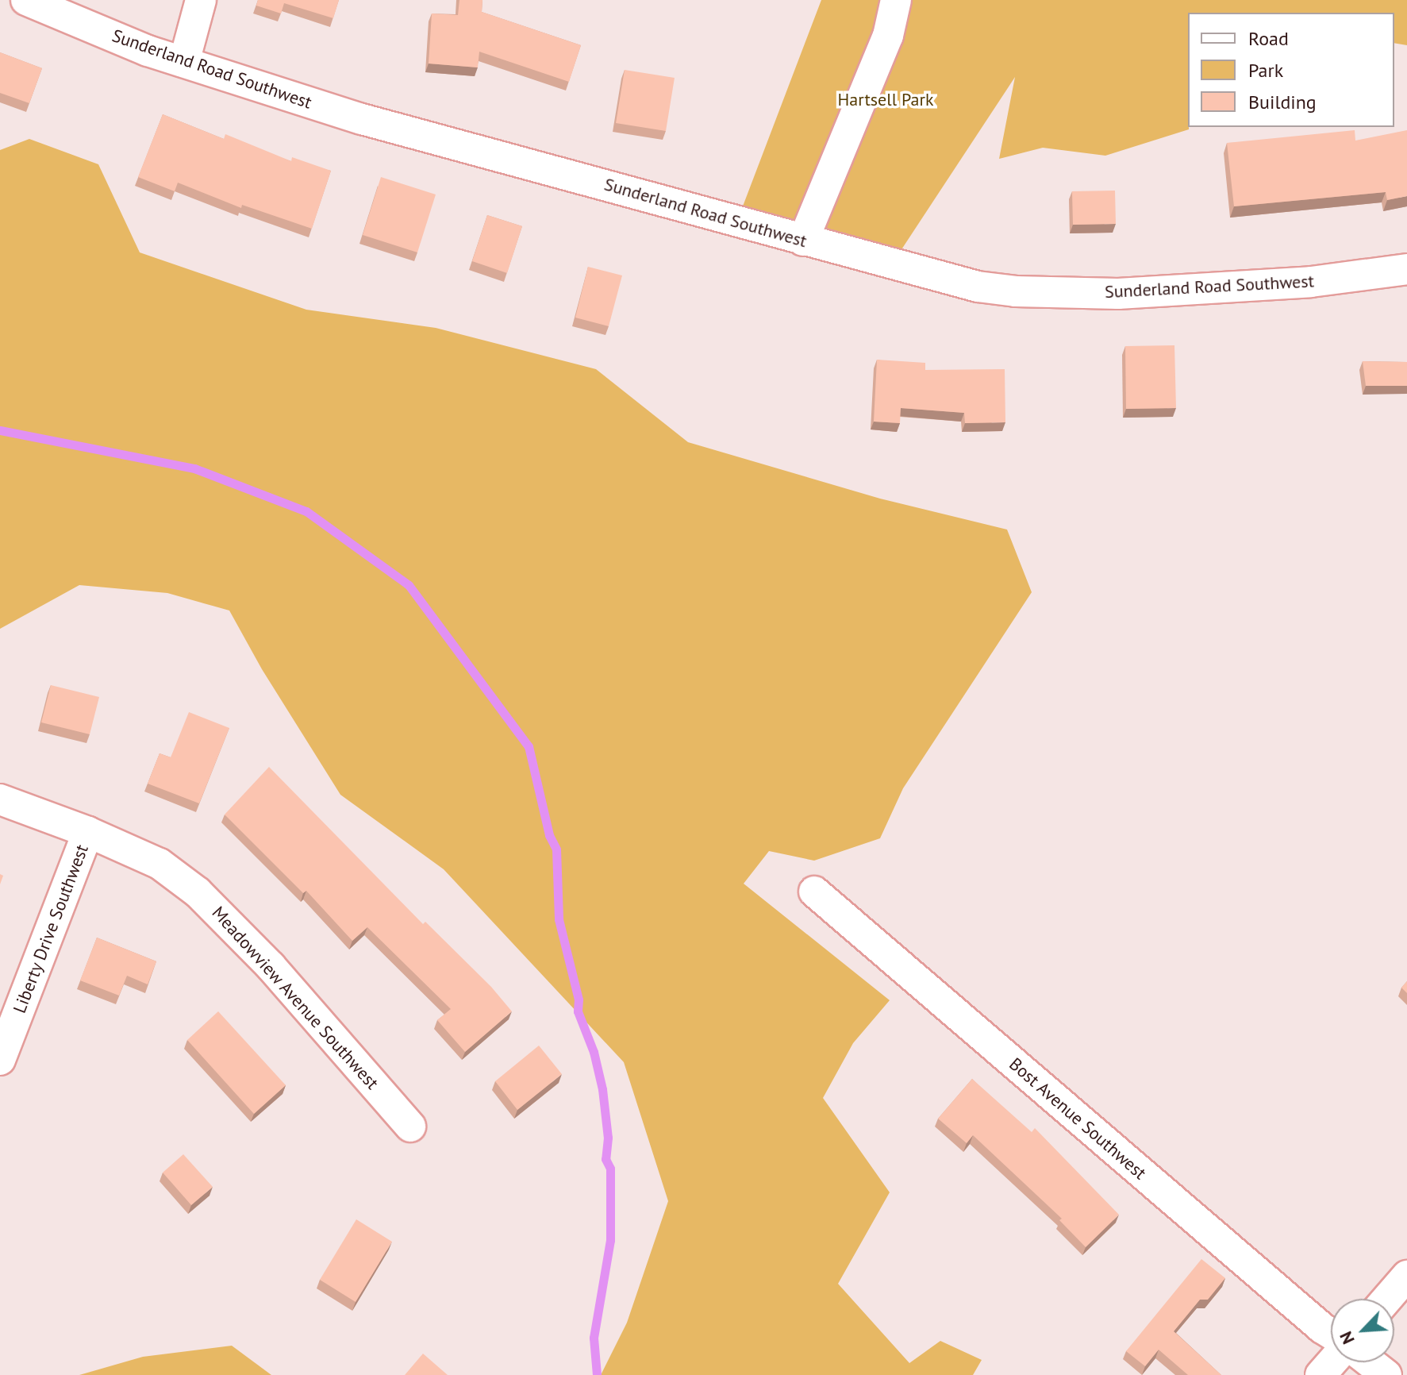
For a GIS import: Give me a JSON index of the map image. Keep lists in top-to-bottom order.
{
  "streets": {
    "street": [
      "Sunderland Road Southwest",
      "Liberty Drive Southwest",
      "Meadowview Avenue Southwest",
      "Bost Avenue Southwest"
    ]
  },
  "crossings": [
    ["Liberty Drive Southwest", "Meadowview Avenue Southwest"]
  ],
  "parks": ["Hartsell Park"],
  "legend": ["Road", "Park", "Building"],
  "north": "bottom left"
}
